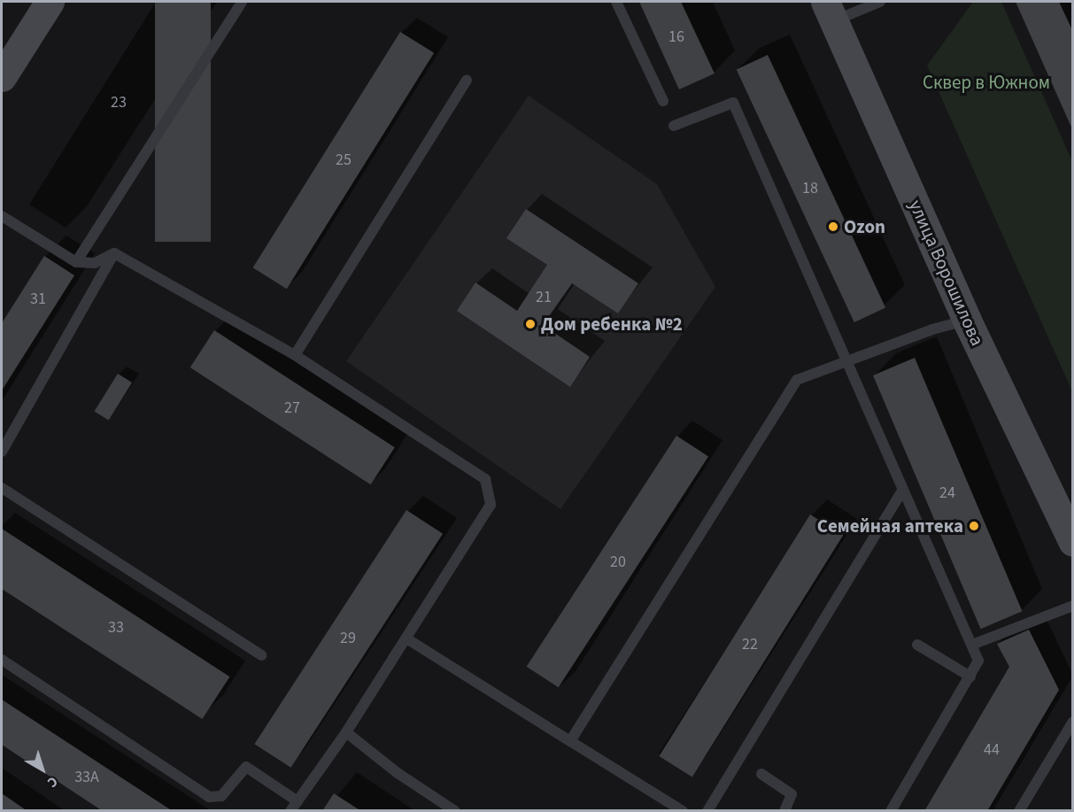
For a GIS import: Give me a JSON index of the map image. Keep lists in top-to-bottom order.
{
  "streets": {
    "main road": ["улица Ворошилова"]
  },
  "parks": ["Сквер в Южном"],
  "places": ["Ozon", "Дом ребенка №2", "Семейная аптека"],
  "house_numbers": [
    "16",
    "23",
    "25",
    "18",
    "21",
    "31",
    "27",
    "24",
    "20",
    "33",
    "29",
    "22",
    "44",
    "33А"
  ],
  "north": "bottom right"
}
